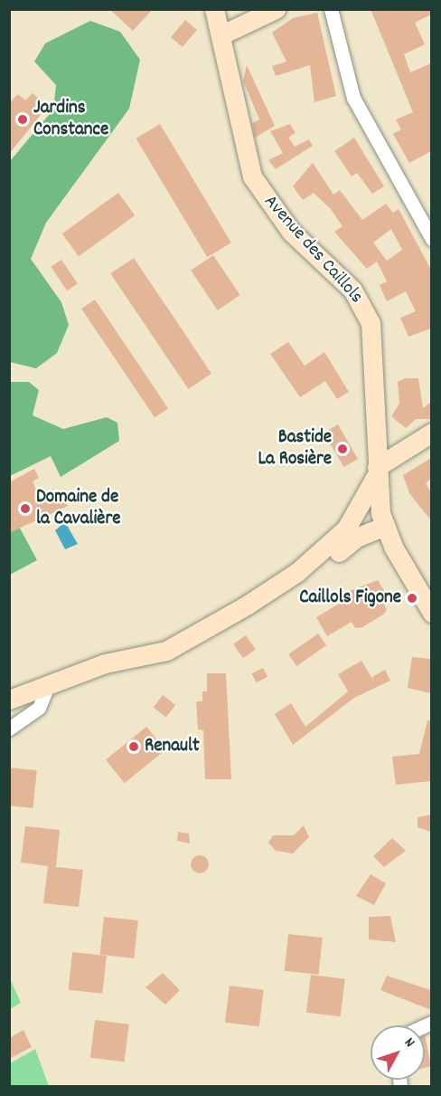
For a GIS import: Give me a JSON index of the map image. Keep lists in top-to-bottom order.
{
  "streets": {
    "street": ["Avenue des Caillols"]
  },
  "places": [
    "Jardins Constance",
    "Bastide La Rosière",
    "Domaine de la Cavalière",
    "Caillols Figone",
    "Renault"
  ],
  "north": "top right"
}
